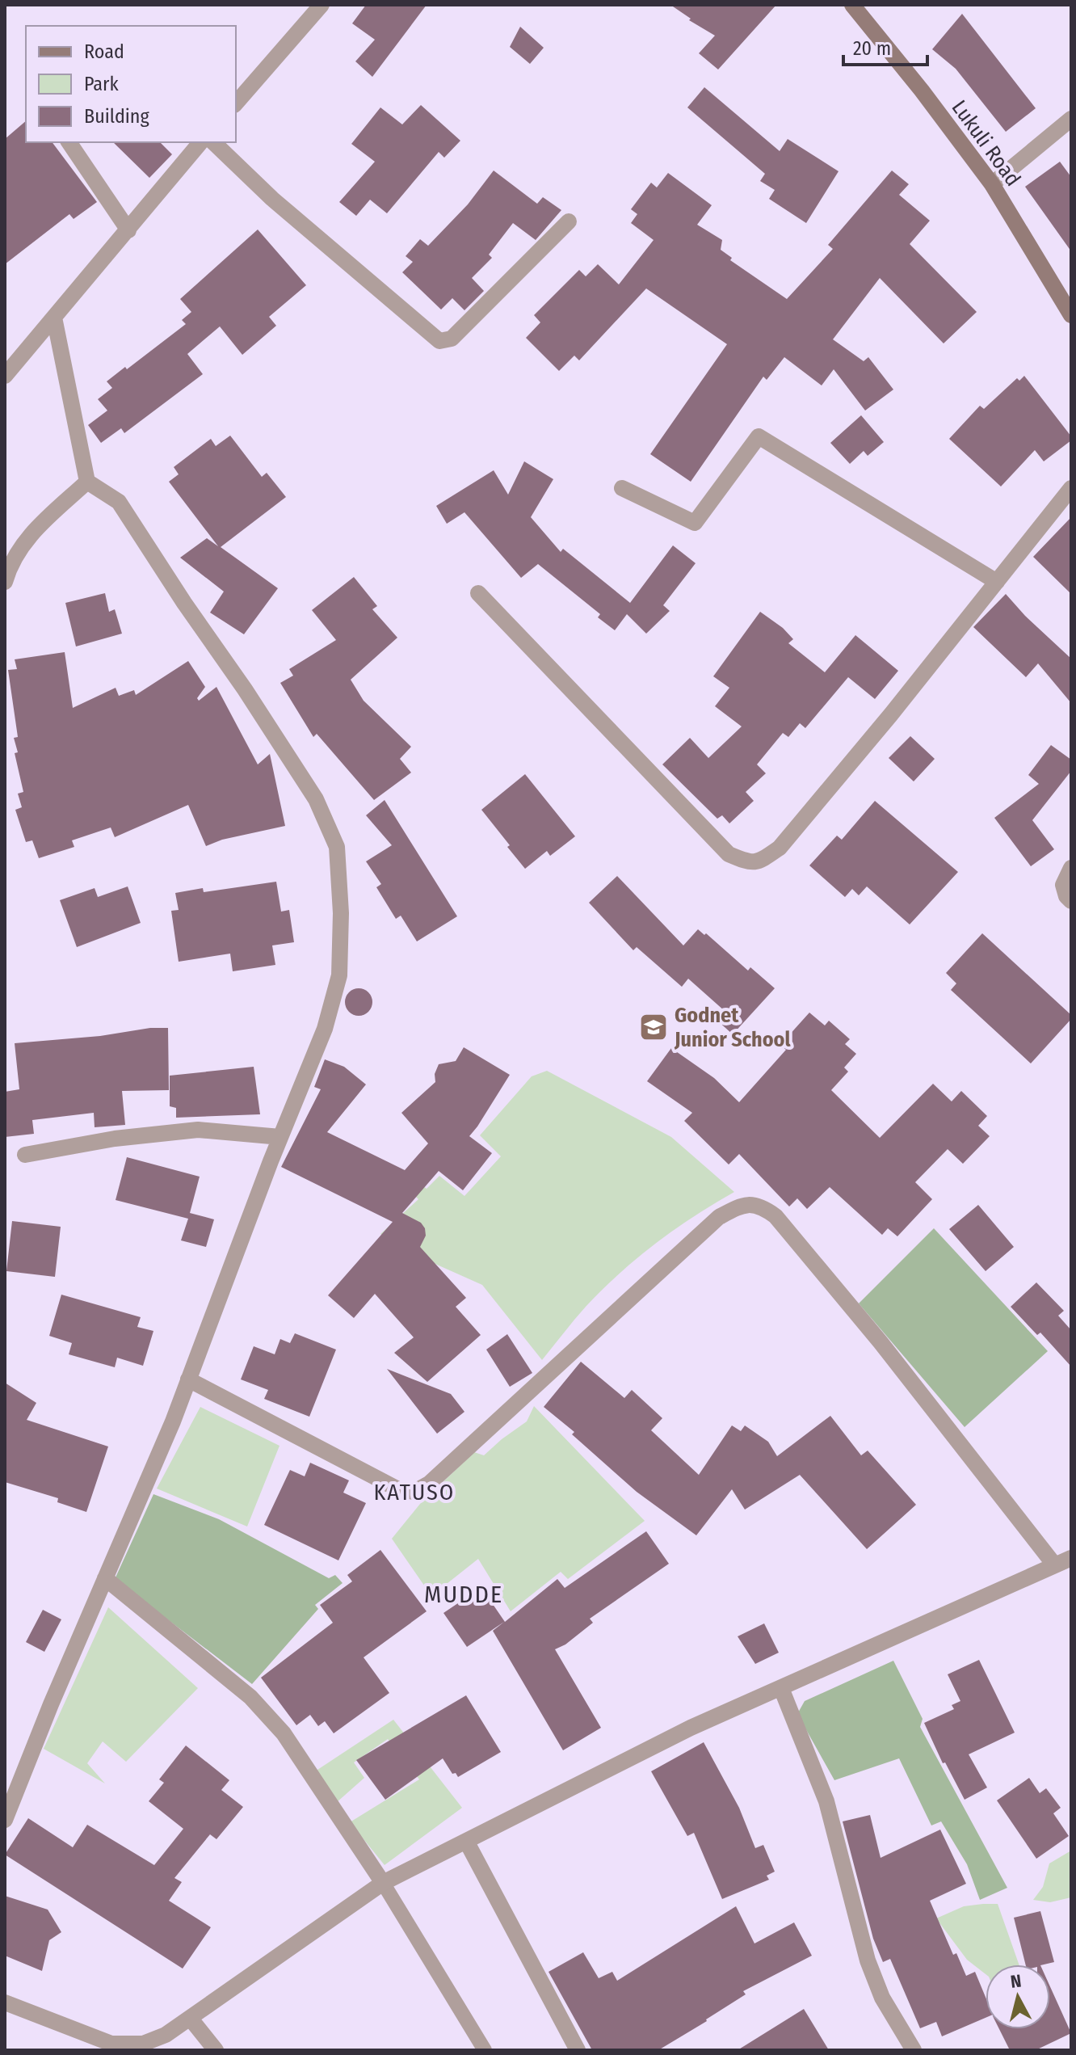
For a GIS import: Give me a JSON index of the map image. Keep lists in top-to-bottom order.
{
  "streets": {
    "street": ["Lukuli Road"]
  },
  "districts": ["KATUSO", "MUDDE"],
  "places": {
    "school or university": ["Godnet Junior School"]
  },
  "legend": ["Road", "Park", "Building"],
  "scale_bar": "20 m",
  "north": "top"
}
